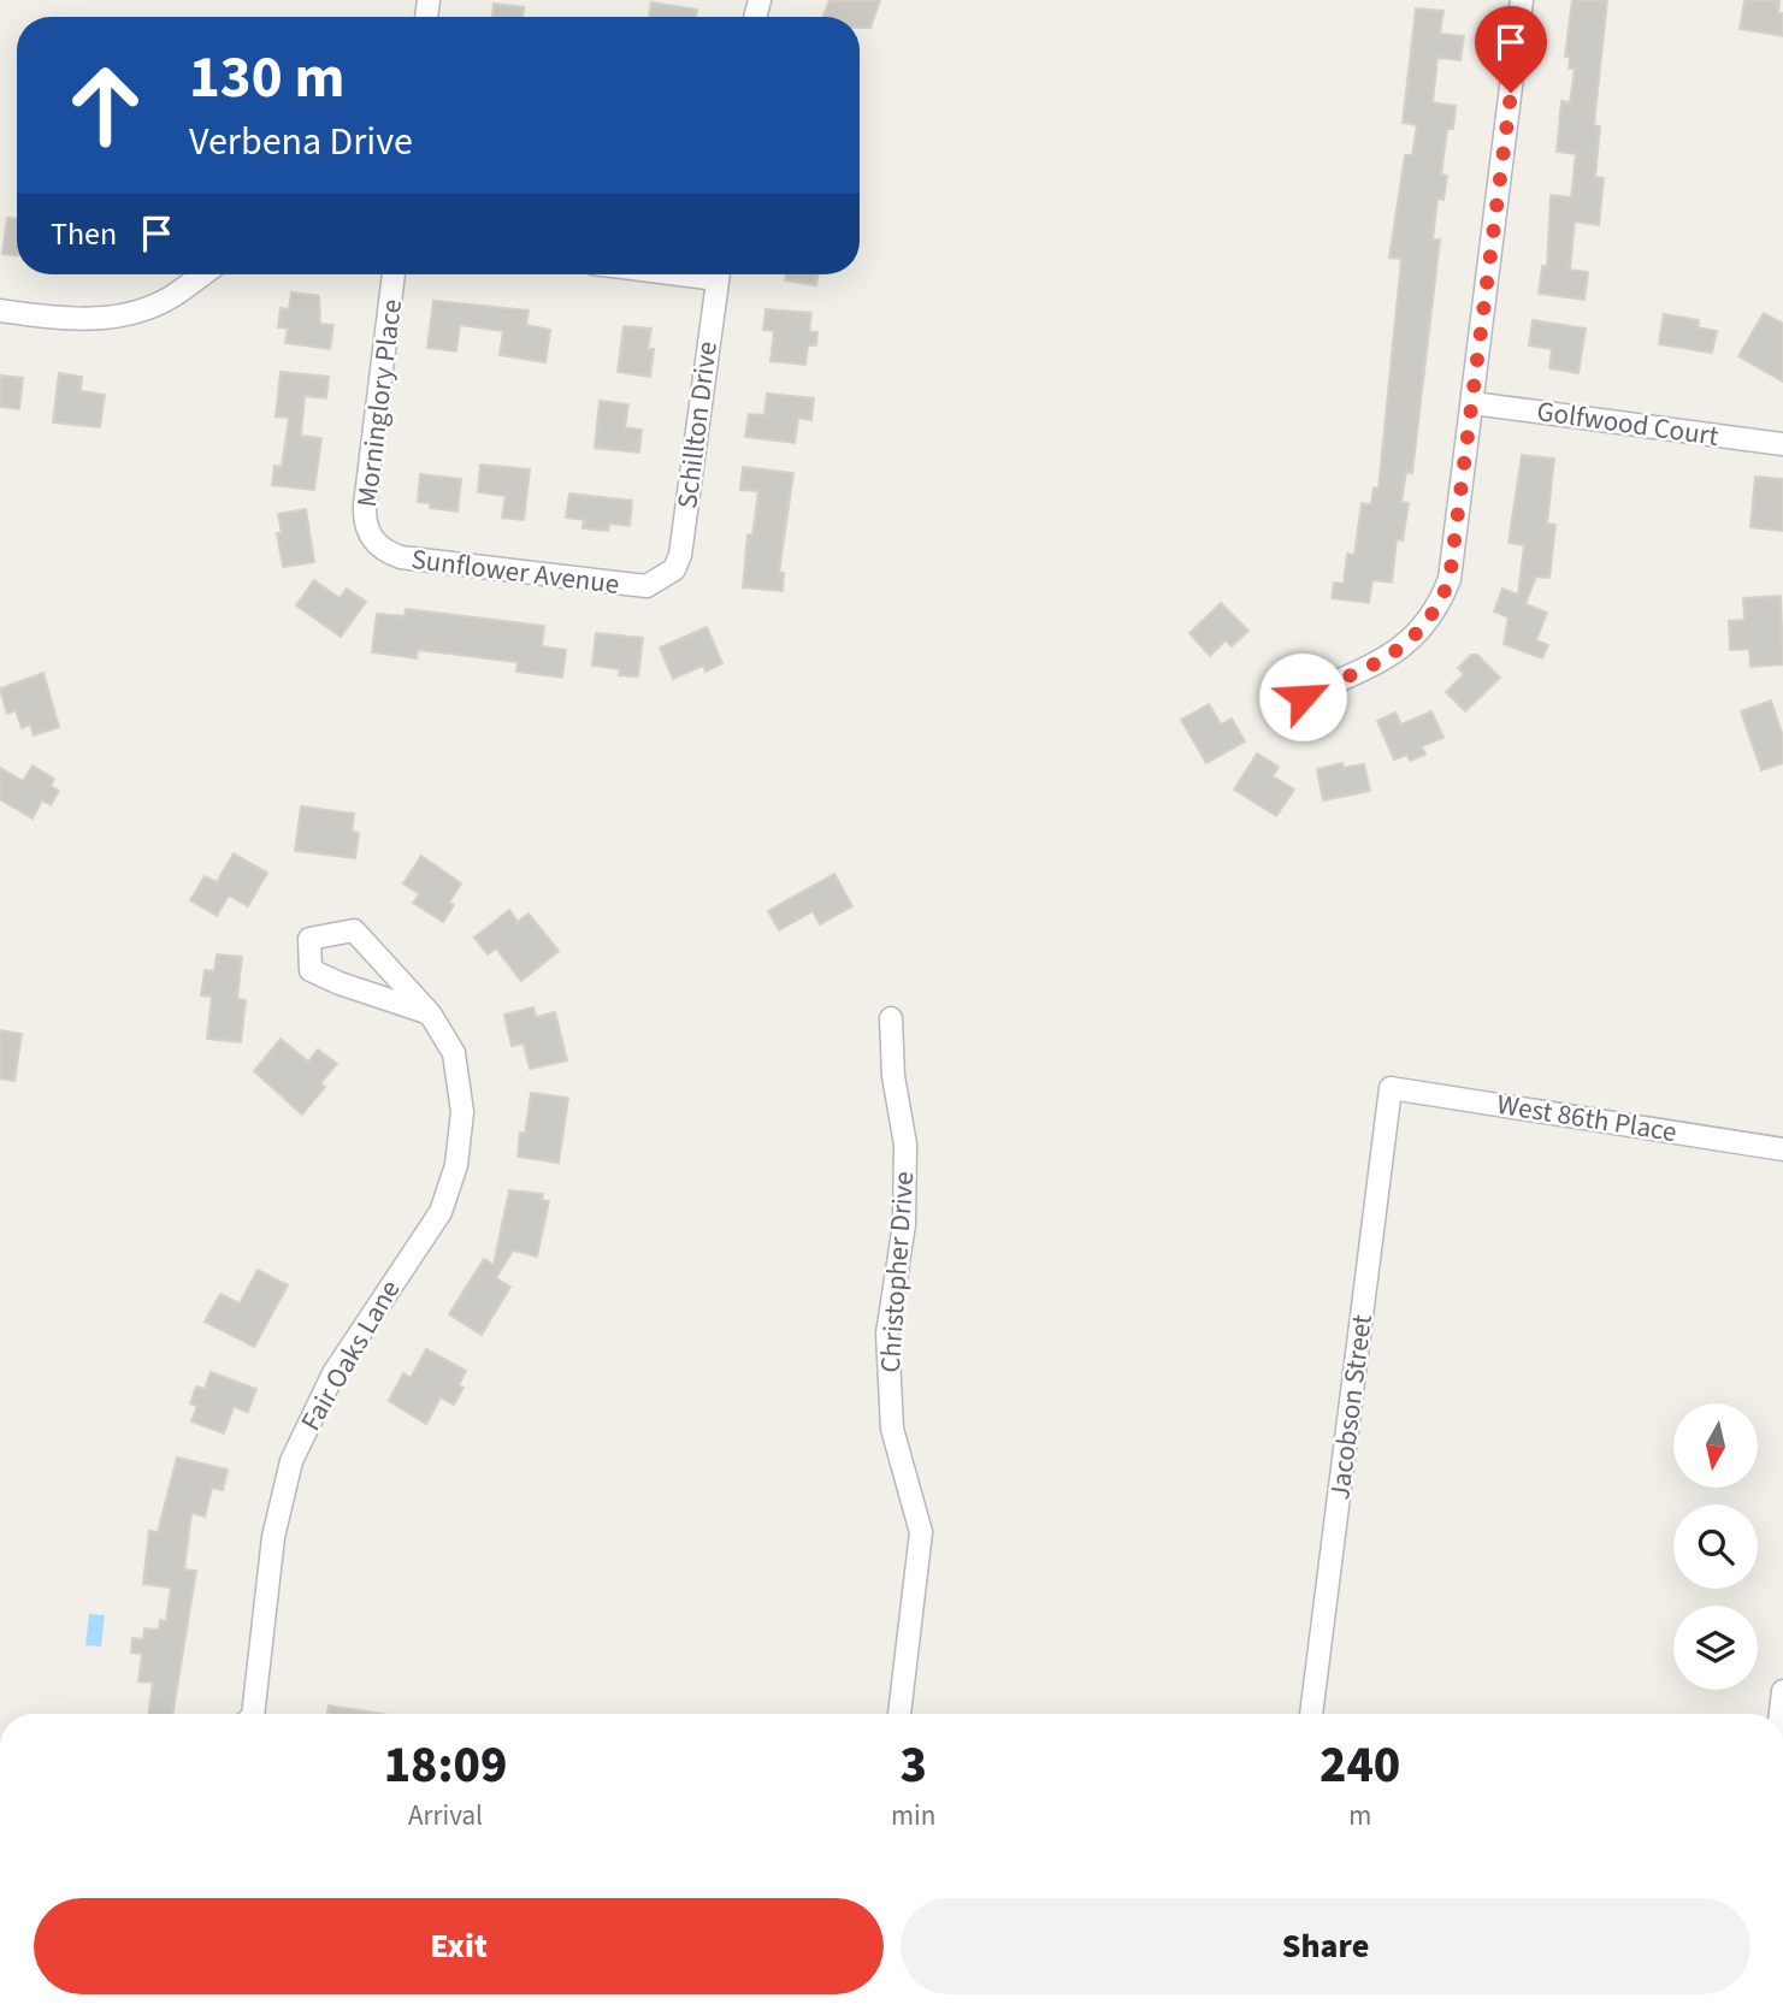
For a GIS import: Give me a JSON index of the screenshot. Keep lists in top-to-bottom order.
{
  "streets": {
    "street": [
      "Morninglory Place",
      "Golfwood Court",
      "Schillton Drive",
      "Sunflower Avenue",
      "West 86th Place",
      "Christopher Drive",
      "Fair Oaks Lane",
      "Jacobson Street"
    ]
  },
  "crossings": [
    ["Morninglory Place", "Sunflower Avenue"],
    ["Schillton Drive", "Sunflower Avenue"],
    ["West 86th Place", "Jacobson Street"]
  ],
  "north": "bottom",
  "page": {
    "turn": ["130 m", "Verbena Drive"],
    "then": "Then",
    "eta": [
      "18:09",
      "Arrival",
      "3",
      "min",
      "240",
      "m"
    ],
    "buttons": ["Exit", "Share"]
  }
}
